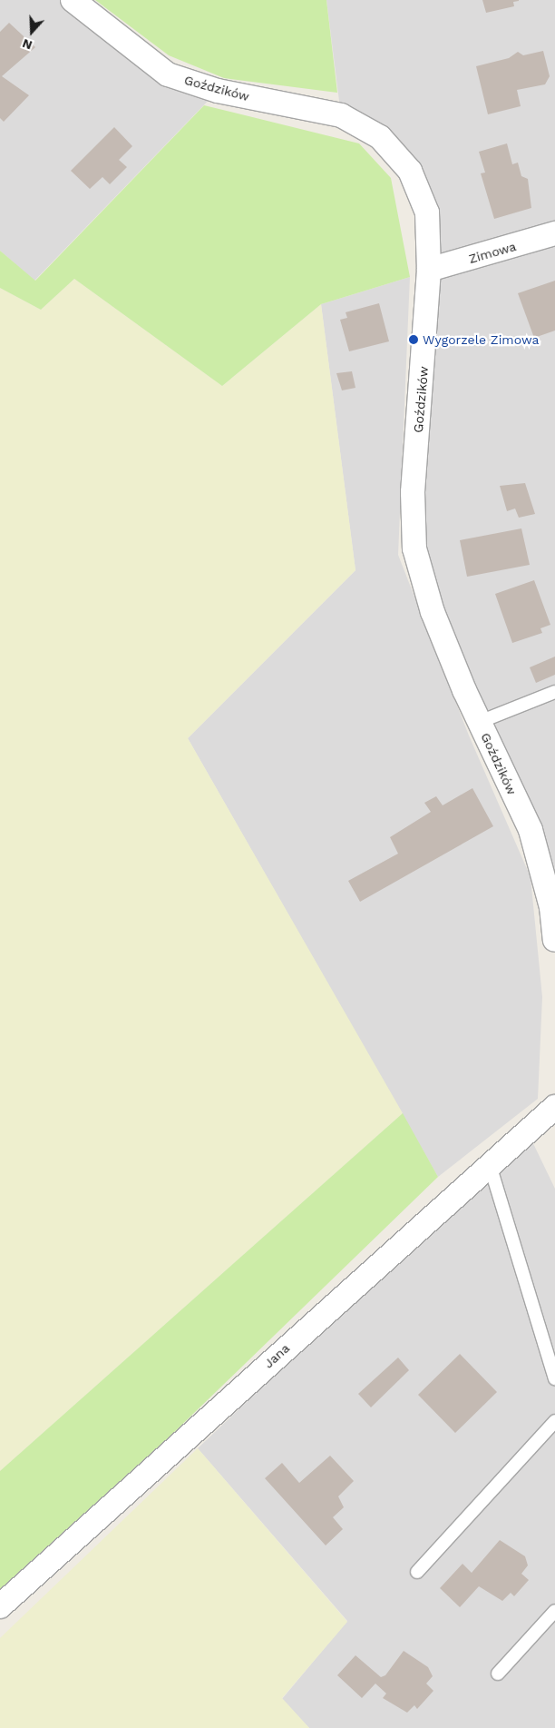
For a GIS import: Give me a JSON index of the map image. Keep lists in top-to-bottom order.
{
  "streets": {
    "street": ["Goździków", "Zimowa", "Jana"]
  },
  "crossings": [
    ["Goździków", "Zimowa"]
  ],
  "places": ["Wygorzele Zimowa"],
  "north": "bottom"
}
